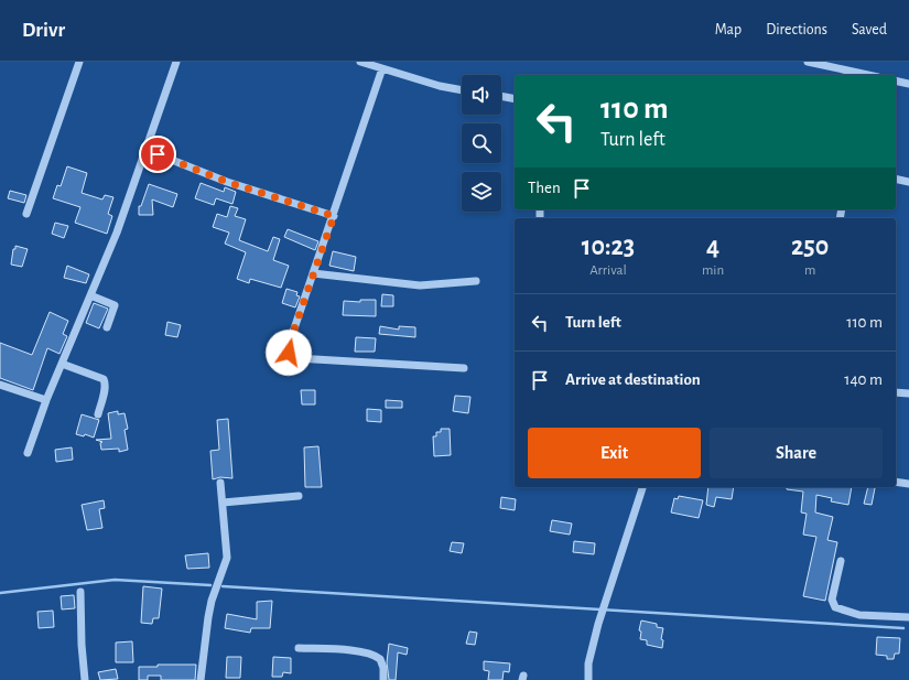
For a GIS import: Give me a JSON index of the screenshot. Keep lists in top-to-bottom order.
{
  "page": {
    "header": "Drivr",
    "nav": ["Map", "Directions", "Saved"],
    "turn": ["110 m", "Turn left"],
    "then": "Then",
    "eta": [
      "10:23",
      "Arrival",
      "4",
      "min",
      "250",
      "m"
    ],
    "list": [
      {
        "name": "Turn left",
        "value": "110 m"
      },
      {
        "name": "Arrive at destination",
        "value": "140 m"
      }
    ],
    "buttons": ["Exit", "Share"]
  }
}
